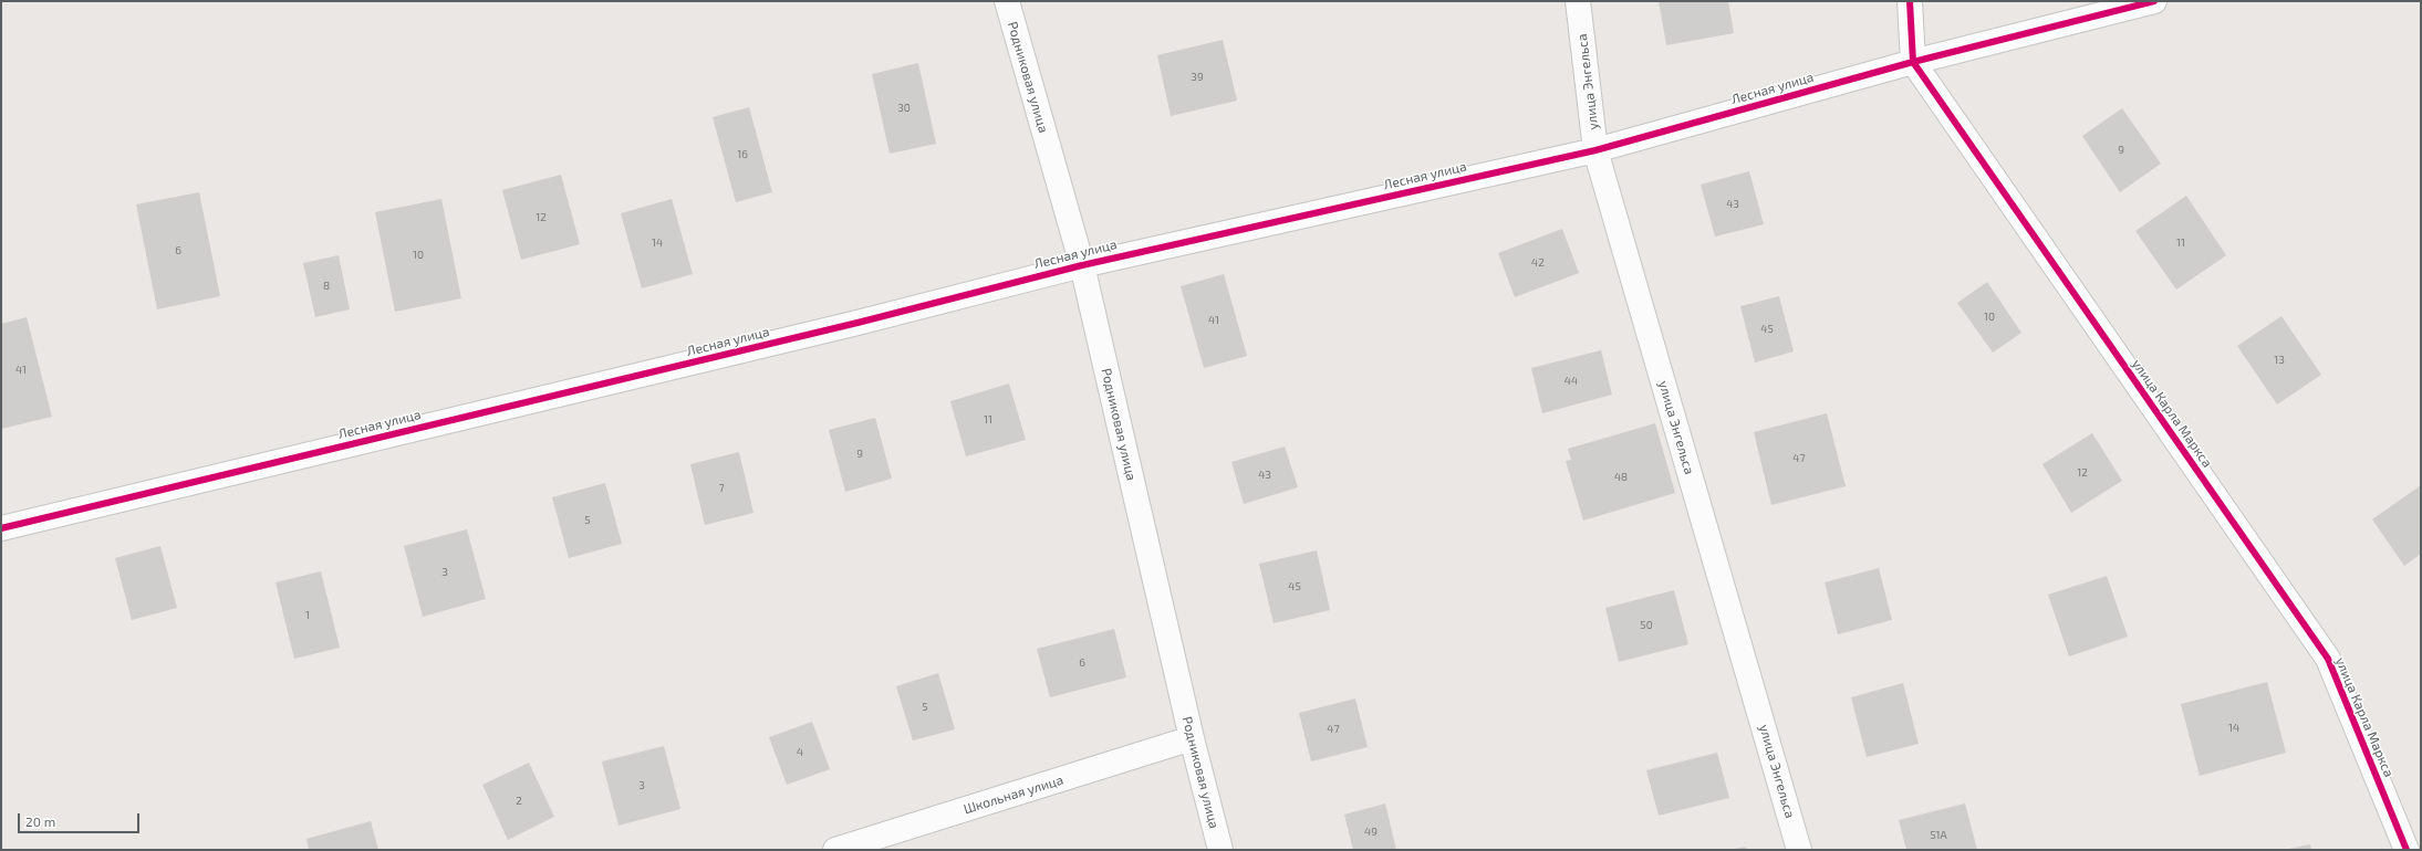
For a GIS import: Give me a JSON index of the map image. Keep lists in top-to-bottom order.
{
  "streets": {
    "street": [
      "Родниковая улица",
      "улица Энгельса",
      "Лесная улица",
      "улица Карла Маркса",
      "Школьная улица"
    ]
  },
  "crossings": [
    ["Родниковая улица", "Лесная улица"],
    ["Родниковая улица", "Школьная улица"],
    ["улица Энгельса", "Лесная улица"],
    ["Лесная улица", "улица Карла Маркса"]
  ],
  "house_numbers": [
    "39",
    "30",
    "9",
    "16",
    "43",
    "12",
    "14",
    "11",
    "6",
    "10",
    "42",
    "8",
    "10",
    "41",
    "45",
    "13",
    "41",
    "44",
    "11",
    "9",
    "47",
    "12",
    "43",
    "48",
    "7",
    "5",
    "3",
    "45",
    "1",
    "50",
    "6",
    "5",
    "14",
    "47",
    "4",
    "3",
    "2",
    "49",
    "51А"
  ],
  "scale_bar": "20 m"
}
